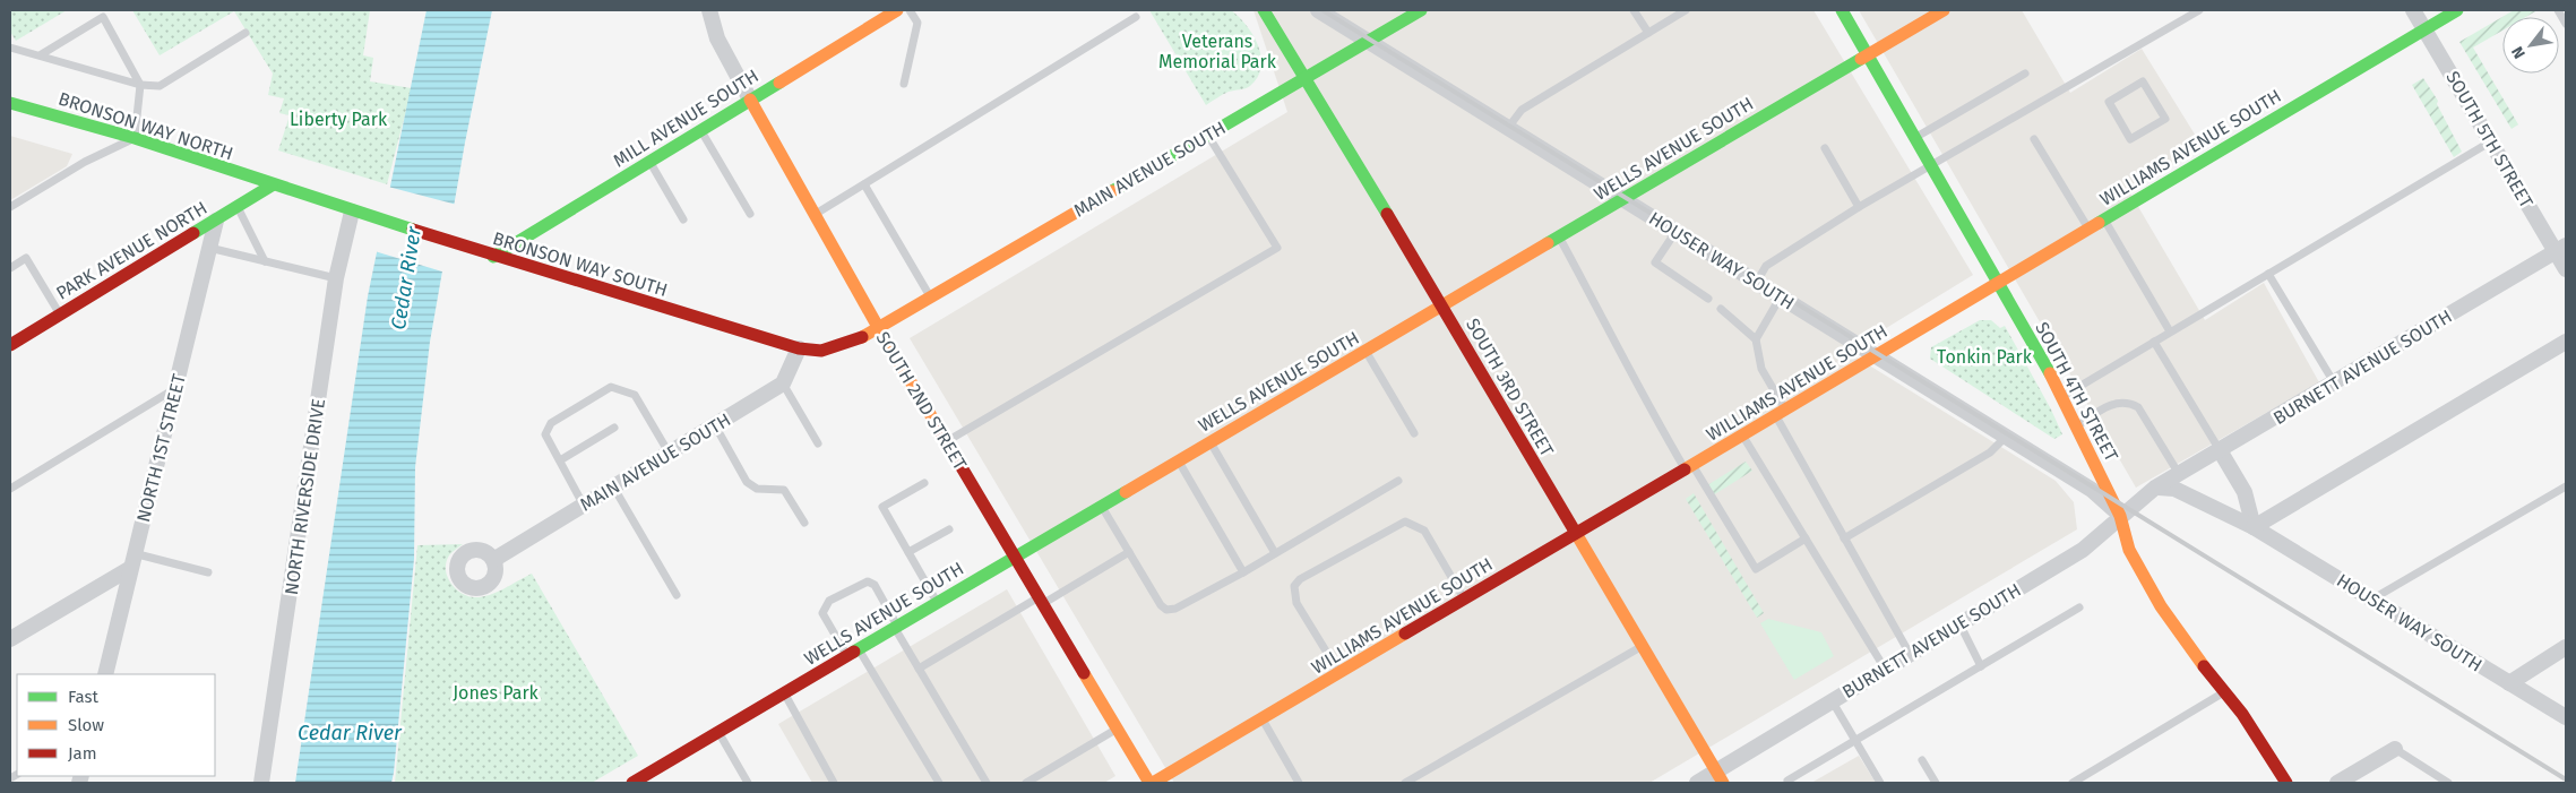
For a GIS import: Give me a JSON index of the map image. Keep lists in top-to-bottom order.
{
  "streets": {
    "street": [
      "MILL AVENUE SOUTH",
      "BRONSON WAY NORTH",
      "SOUTH 5TH STREET",
      "WILLIAMS AVENUE SOUTH",
      "WELLS AVENUE SOUTH",
      "MAIN AVENUE SOUTH",
      "PARK AVENUE NORTH",
      "HOUSER WAY SOUTH",
      "BRONSON WAY SOUTH",
      "BURNETT AVENUE SOUTH",
      "SOUTH 3RD STREET",
      "SOUTH 4TH STREET",
      "SOUTH 2ND STREET",
      "NORTH 1ST STREET",
      "NORTH RIVERSIDE DRIVE"
    ]
  },
  "crossings": [
    ["MILL AVENUE SOUTH", "BRONSON WAY SOUTH"],
    ["MILL AVENUE SOUTH", "SOUTH 2ND STREET"],
    ["BRONSON WAY NORTH", "PARK AVENUE NORTH"],
    ["BRONSON WAY NORTH", "BRONSON WAY SOUTH"],
    ["SOUTH 5TH STREET", "WILLIAMS AVENUE SOUTH"],
    ["SOUTH 5TH STREET", "BURNETT AVENUE SOUTH"],
    ["WILLIAMS AVENUE SOUTH", "HOUSER WAY SOUTH"],
    ["WILLIAMS AVENUE SOUTH", "SOUTH 3RD STREET"],
    ["WILLIAMS AVENUE SOUTH", "SOUTH 4TH STREET"],
    ["WILLIAMS AVENUE SOUTH", "SOUTH 2ND STREET"],
    ["WELLS AVENUE SOUTH", "HOUSER WAY SOUTH"],
    ["WELLS AVENUE SOUTH", "SOUTH 3RD STREET"],
    ["WELLS AVENUE SOUTH", "SOUTH 4TH STREET"],
    ["WELLS AVENUE SOUTH", "SOUTH 2ND STREET"],
    ["MAIN AVENUE SOUTH", "HOUSER WAY SOUTH"],
    ["MAIN AVENUE SOUTH", "BRONSON WAY SOUTH"],
    ["MAIN AVENUE SOUTH", "SOUTH 3RD STREET"],
    ["MAIN AVENUE SOUTH", "SOUTH 2ND STREET"],
    ["PARK AVENUE NORTH", "BRONSON WAY SOUTH"],
    ["PARK AVENUE NORTH", "NORTH 1ST STREET"],
    ["HOUSER WAY SOUTH", "BURNETT AVENUE SOUTH"],
    ["HOUSER WAY SOUTH", "SOUTH 4TH STREET"],
    ["BRONSON WAY SOUTH", "SOUTH 2ND STREET"],
    ["BRONSON WAY SOUTH", "NORTH RIVERSIDE DRIVE"],
    ["BURNETT AVENUE SOUTH", "SOUTH 3RD STREET"],
    ["BURNETT AVENUE SOUTH", "SOUTH 4TH STREET"]
  ],
  "water": ["Cedar River"],
  "parks": [
    "Veterans Memorial Park",
    "Liberty Park",
    "Tonkin Park",
    "Jones Park"
  ],
  "legend": ["Fast", "Slow", "Jam"],
  "north": "bottom left"
}
